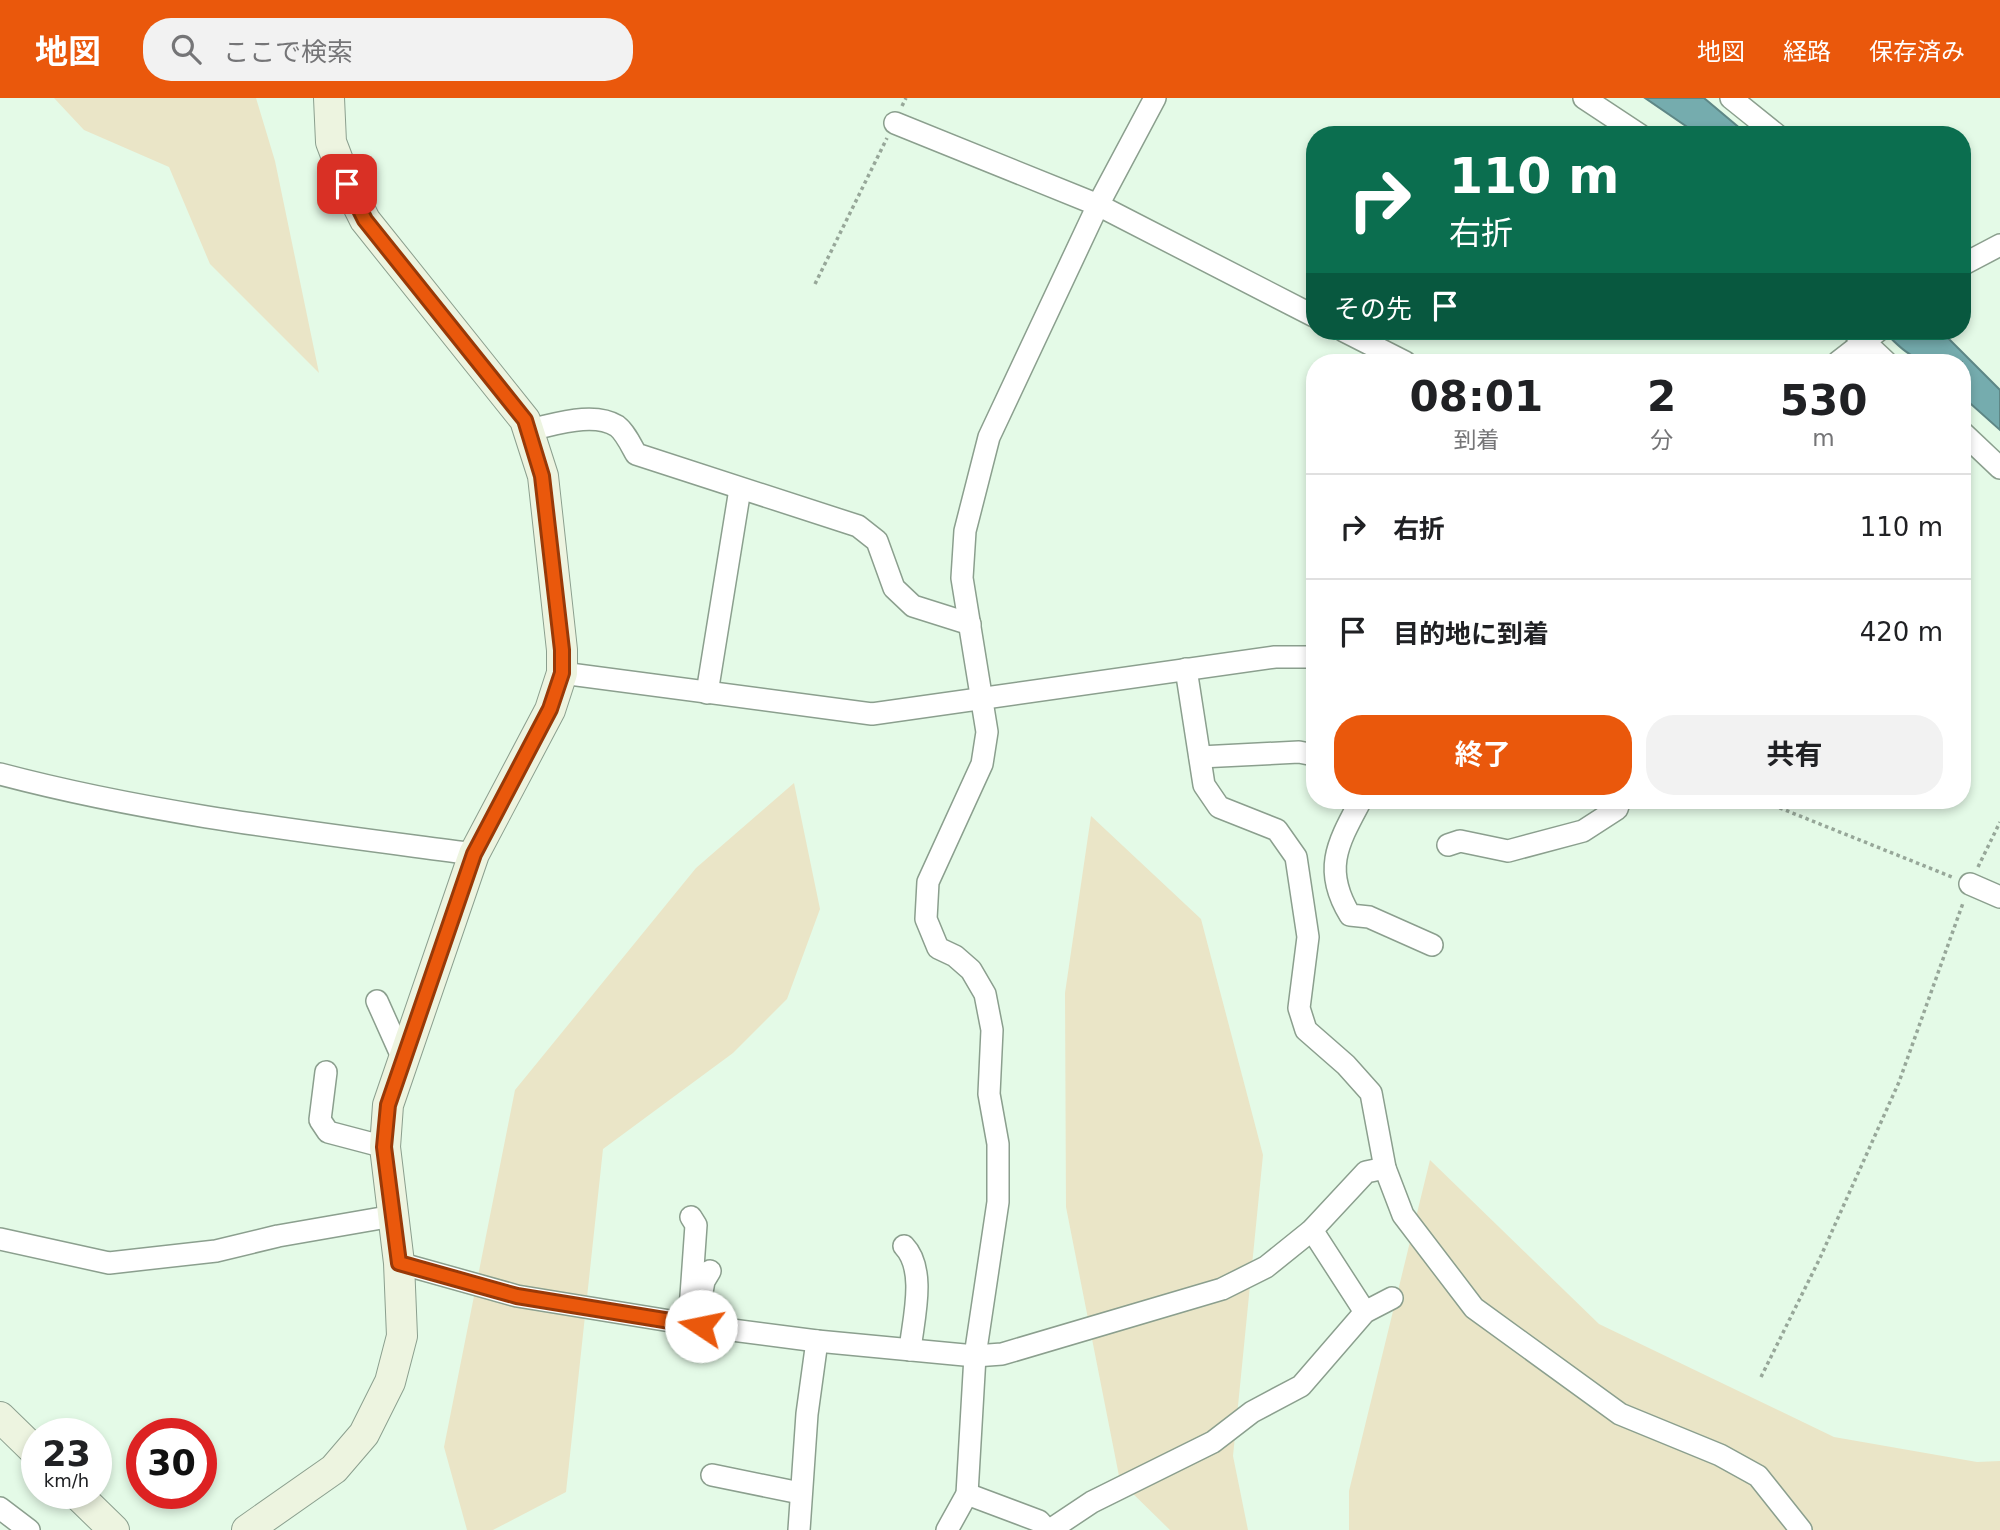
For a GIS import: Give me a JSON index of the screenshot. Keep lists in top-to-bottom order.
{
  "page": {
    "header": "地図",
    "search": "ここで検索",
    "nav": ["地図", "経路", "保存済み"],
    "turn": ["110 m", "右折"],
    "then": "その先",
    "eta": [
      "08:01",
      "到着",
      "2",
      "分",
      "530",
      "m"
    ],
    "list": [
      {
        "name": "右折",
        "value": "110 m"
      },
      {
        "name": "目的地に到着",
        "value": "420 m"
      }
    ],
    "buttons": ["終了", "共有"],
    "speed": "23 km/h",
    "limit": "30"
  }
}
